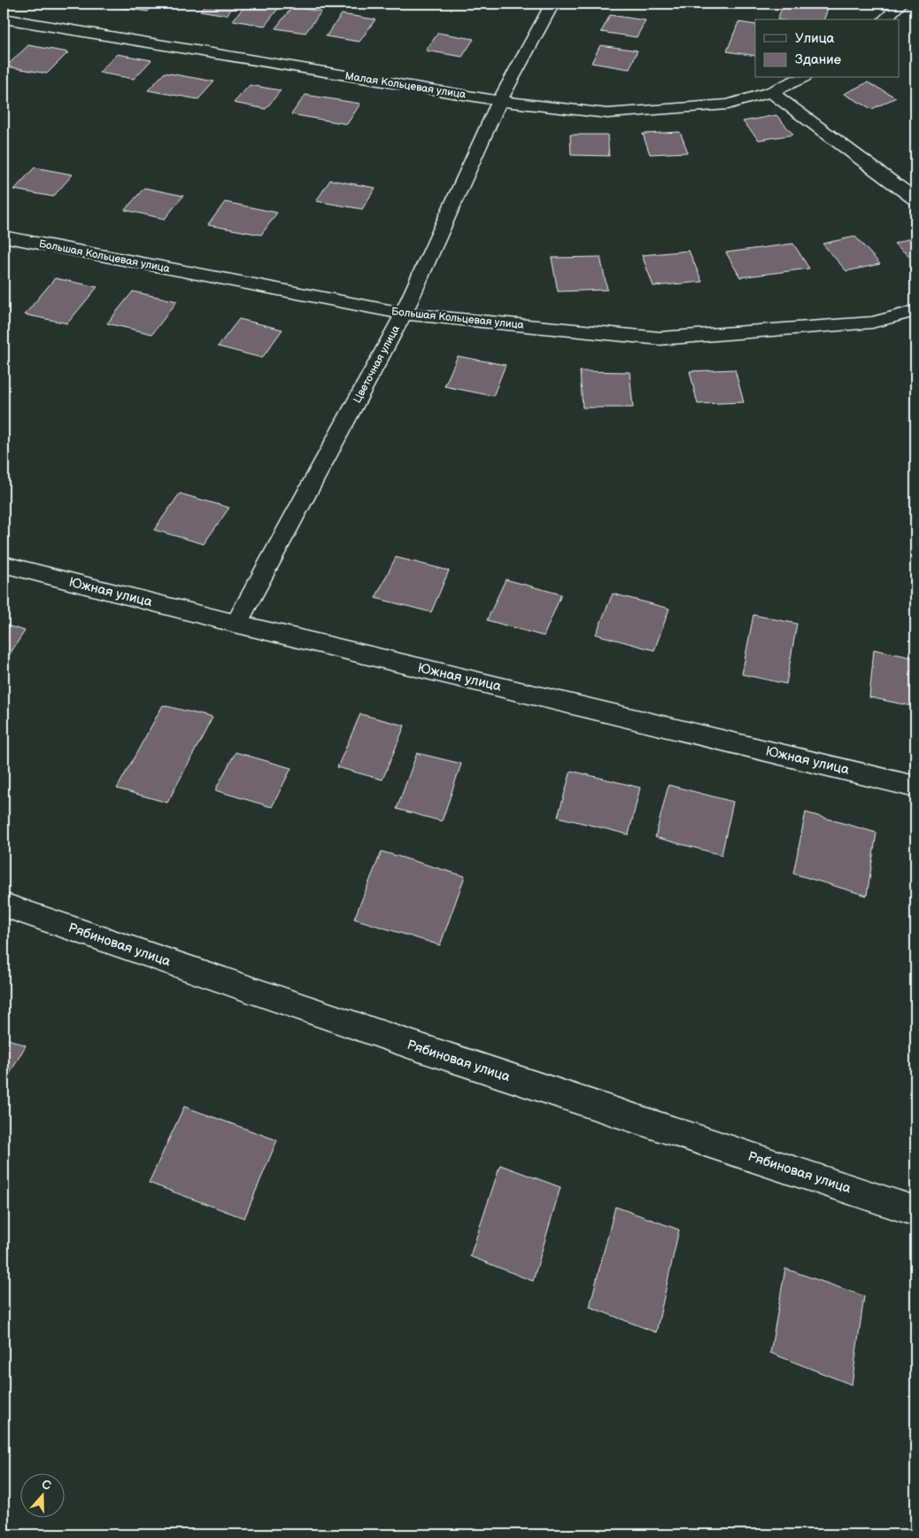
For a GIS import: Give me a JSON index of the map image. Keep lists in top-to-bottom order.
{
  "streets": {
    "street": [
      "Малая Кольцевая улица",
      "Большая Кольцевая улица",
      "Цветочная улица",
      "Южная улица",
      "Рябиновая улица"
    ]
  },
  "crossings": [
    ["Малая Кольцевая улица", "Цветочная улица"],
    ["Большая Кольцевая улица", "Цветочная улица"],
    ["Цветочная улица", "Южная улица"]
  ],
  "legend": ["Улица", "Здание"],
  "north": "top"
}
